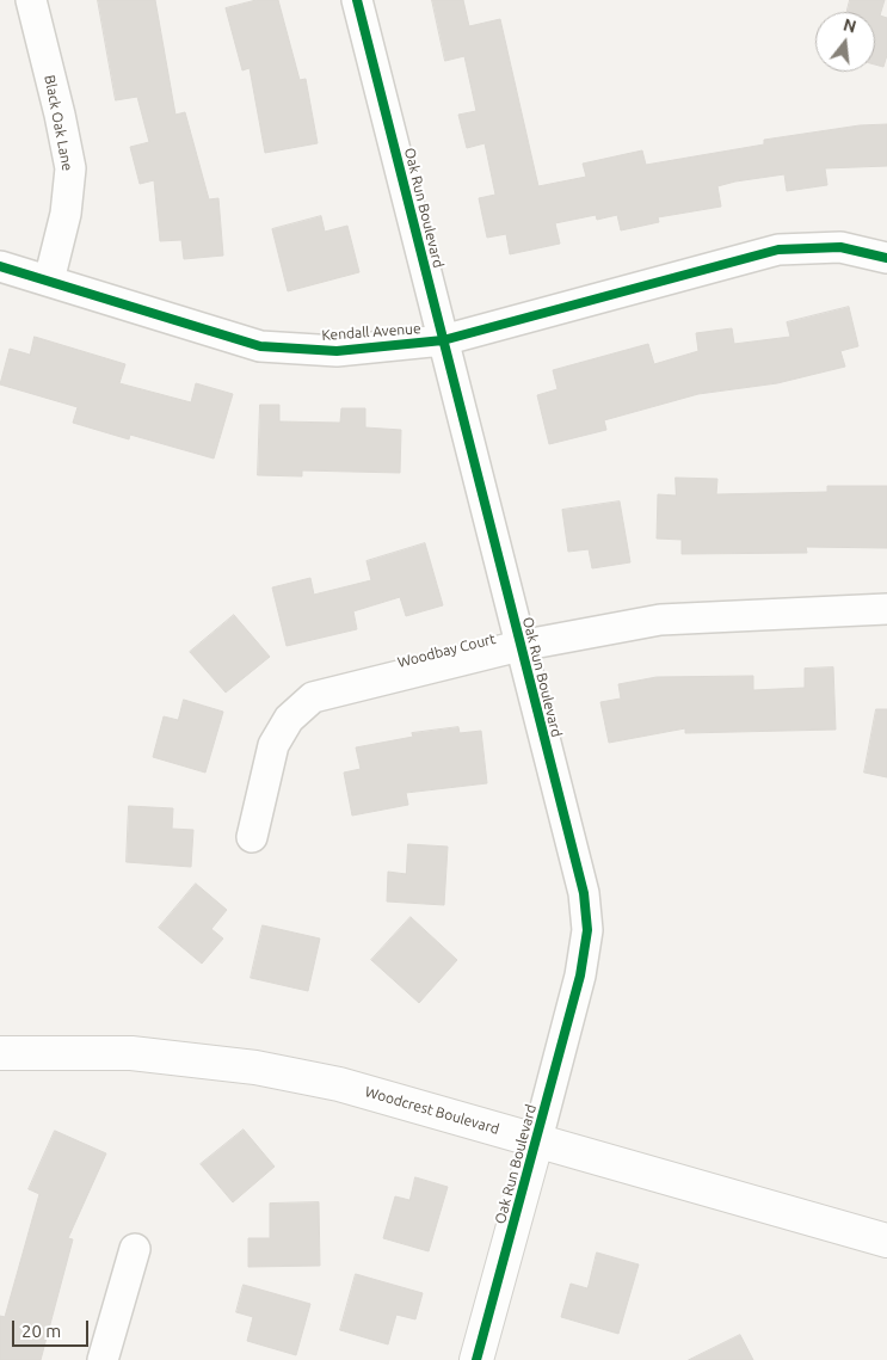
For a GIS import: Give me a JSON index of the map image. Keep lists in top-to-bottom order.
{
  "streets": {
    "street": [
      "Black Oak Lane",
      "Oak Run Boulevard",
      "Kendall Avenue",
      "Woodbay Court",
      "Woodcrest Boulevard"
    ]
  },
  "crossings": [
    ["Black Oak Lane", "Kendall Avenue"],
    ["Oak Run Boulevard", "Kendall Avenue"],
    ["Oak Run Boulevard", "Woodbay Court"],
    ["Oak Run Boulevard", "Woodcrest Boulevard"]
  ],
  "scale_bar": "20 m",
  "north": "top"
}
